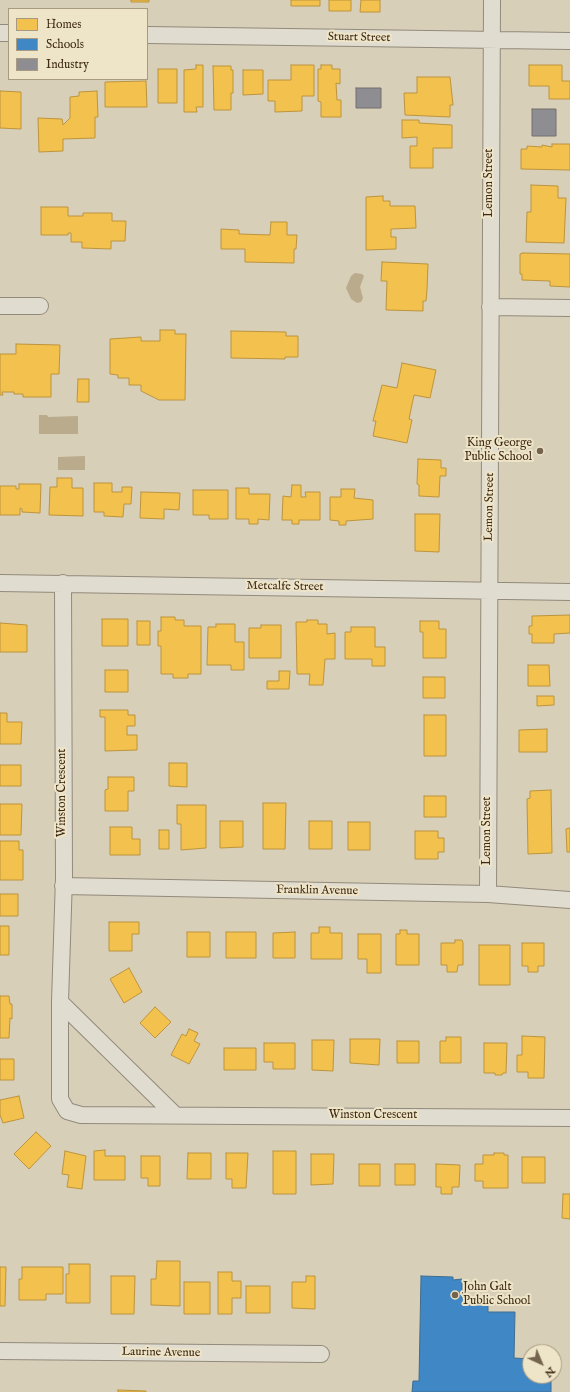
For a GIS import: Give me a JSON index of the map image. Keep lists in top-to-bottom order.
{
  "streets": {
    "street": [
      "Stuart Street",
      "Lemon Street",
      "Metcalfe Street",
      "Winston Crescent",
      "Franklin Avenue",
      "Laurine Avenue"
    ]
  },
  "crossings": [
    ["Stuart Street", "Lemon Street"],
    ["Lemon Street", "Metcalfe Street"],
    ["Lemon Street", "Franklin Avenue"],
    ["Metcalfe Street", "Winston Crescent"],
    ["Winston Crescent", "Franklin Avenue"]
  ],
  "places": ["King George Public School", "John Galt Public School"],
  "legend": ["Homes", "Schools", "Industry"],
  "north": "bottom right"
}
